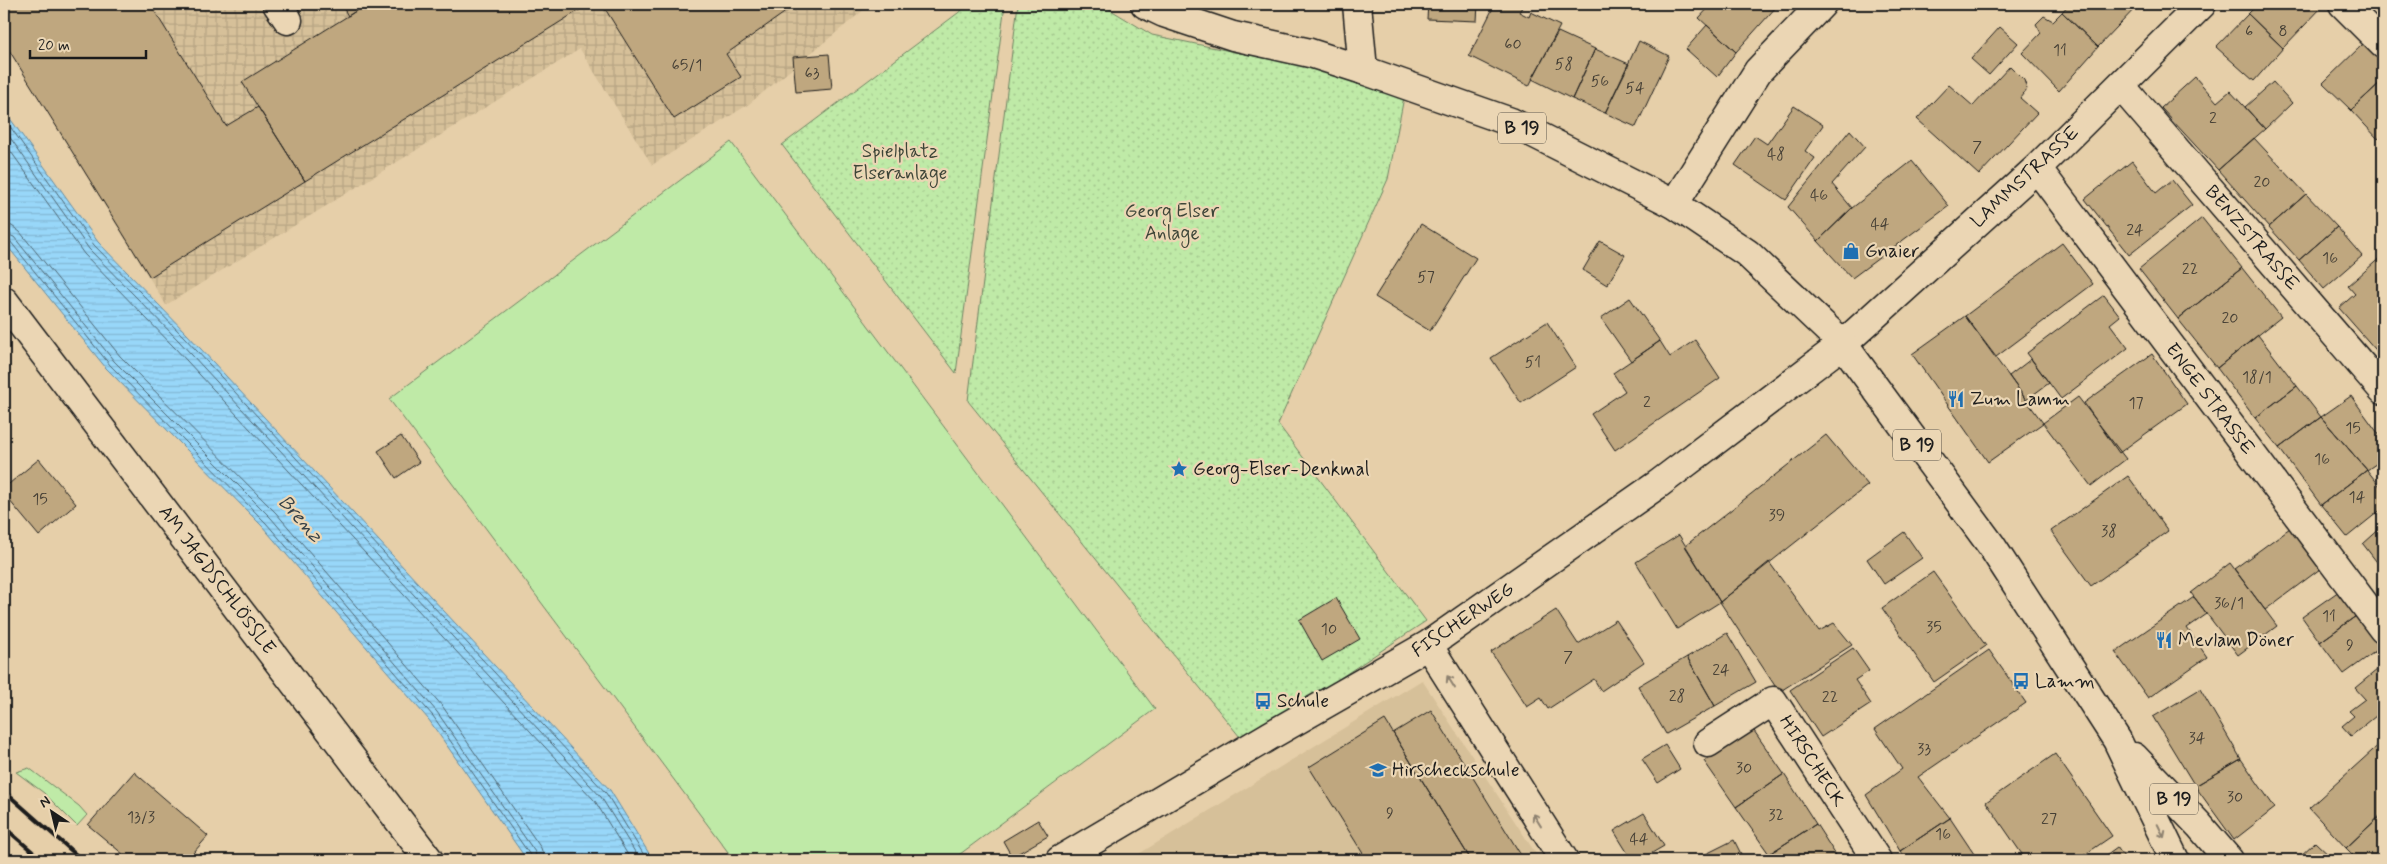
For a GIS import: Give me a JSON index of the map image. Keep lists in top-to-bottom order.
{
  "streets": {
    "street": [
      "B 19",
      "LAMMSTRASSE",
      "BENZSTRASSE",
      "ENGE STRASSE",
      "AM JAGDSCHLÖSSLE",
      "FISCHERWEG",
      "HIRSCHECK"
    ]
  },
  "crossings": [
    ["B 19", "LAMMSTRASSE"],
    ["B 19", "FISCHERWEG"],
    ["LAMMSTRASSE", "BENZSTRASSE"],
    ["LAMMSTRASSE", "ENGE STRASSE"],
    ["LAMMSTRASSE", "FISCHERWEG"]
  ],
  "water": ["Brenz"],
  "parks": ["Spielplatz Elseranlage", "Georg Elser Anlage"],
  "places": {
    "shop": ["Gnaier"],
    "restaurant": ["Zum Lamm", "Mevlam Döner"],
    "place": ["Georg-Elser-Denkmal"],
    "bus stop": ["Lamm", "Schule"],
    "school or university": ["Hirscheckschule"]
  },
  "house_numbers": [
    "6",
    "8",
    "60",
    "11",
    "58",
    "65/1",
    "63",
    "56",
    "54",
    "2",
    "7",
    "48",
    "20",
    "46",
    "44",
    "24",
    "16",
    "22",
    "57",
    "20",
    "51",
    "18/1",
    "2",
    "17",
    "15",
    "16",
    "14",
    "15",
    "39",
    "38",
    "36/1",
    "11",
    "35",
    "10",
    "9",
    "7",
    "24",
    "28",
    "22",
    "34",
    "33",
    "30",
    "30",
    "9",
    "32",
    "13/3",
    "27",
    "16",
    "44"
  ],
  "scale_bar": "20 m",
  "north": "top left"
}
